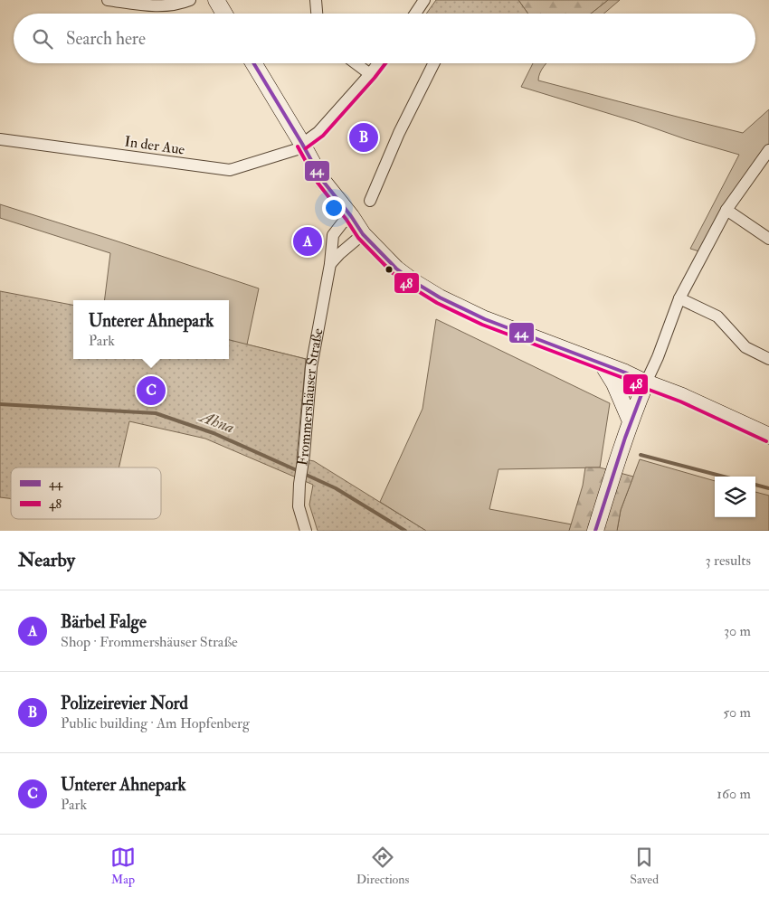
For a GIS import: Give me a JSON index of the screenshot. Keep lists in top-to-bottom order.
{
  "streets": {
    "street": ["In der Aue", "Frommershäuser Straße"]
  },
  "water": ["Ahna"],
  "lines": ["transit line 44", "transit line 48"],
  "legend": ["44", "48"],
  "page": {
    "search": "Search here",
    "pins": ["B", "A", "C"],
    "popup": ["Unterer Ahnepark", "Park"],
    "heading": ["Nearby", "3 results"],
    "list": [
      {
        "mark": "A",
        "name": "Bärbel Falge",
        "note": "Shop · Frommershäuser Straße",
        "value": "30 m"
      },
      {
        "mark": "B",
        "name": "Polizeirevier Nord",
        "note": "Public building · Am Hopfenberg",
        "value": "50 m"
      },
      {
        "mark": "C",
        "name": "Unterer Ahnepark",
        "note": "Park",
        "value": "160 m"
      }
    ],
    "nav": ["Map", "Directions", "Saved"]
  }
}
